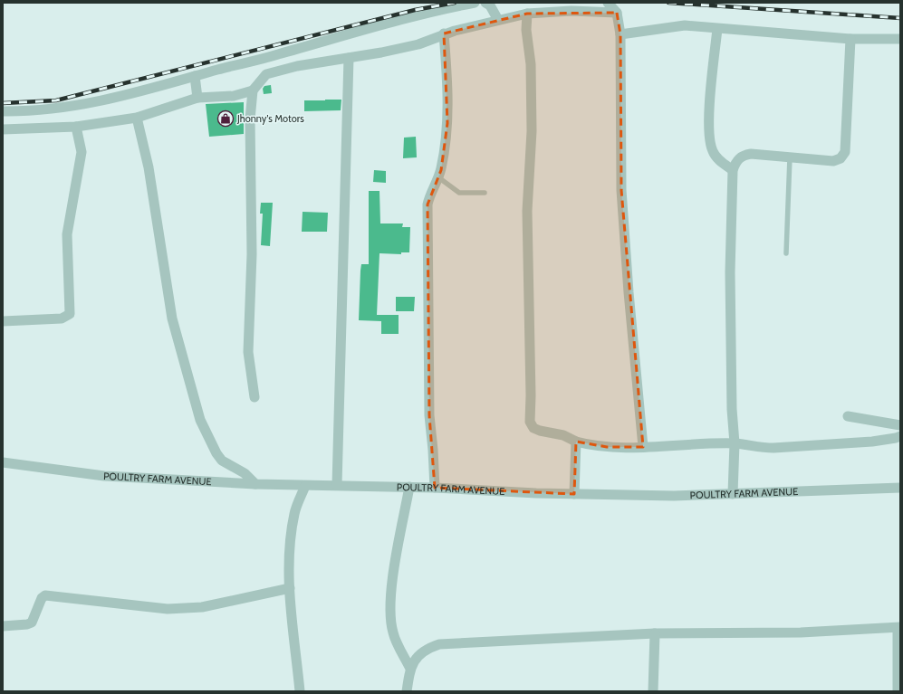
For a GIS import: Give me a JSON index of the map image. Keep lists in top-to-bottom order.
{
  "streets": {
    "street": ["POULTRY FARM AVENUE"]
  },
  "places": {
    "shop": ["Jhonny's Motors"]
  }
}
